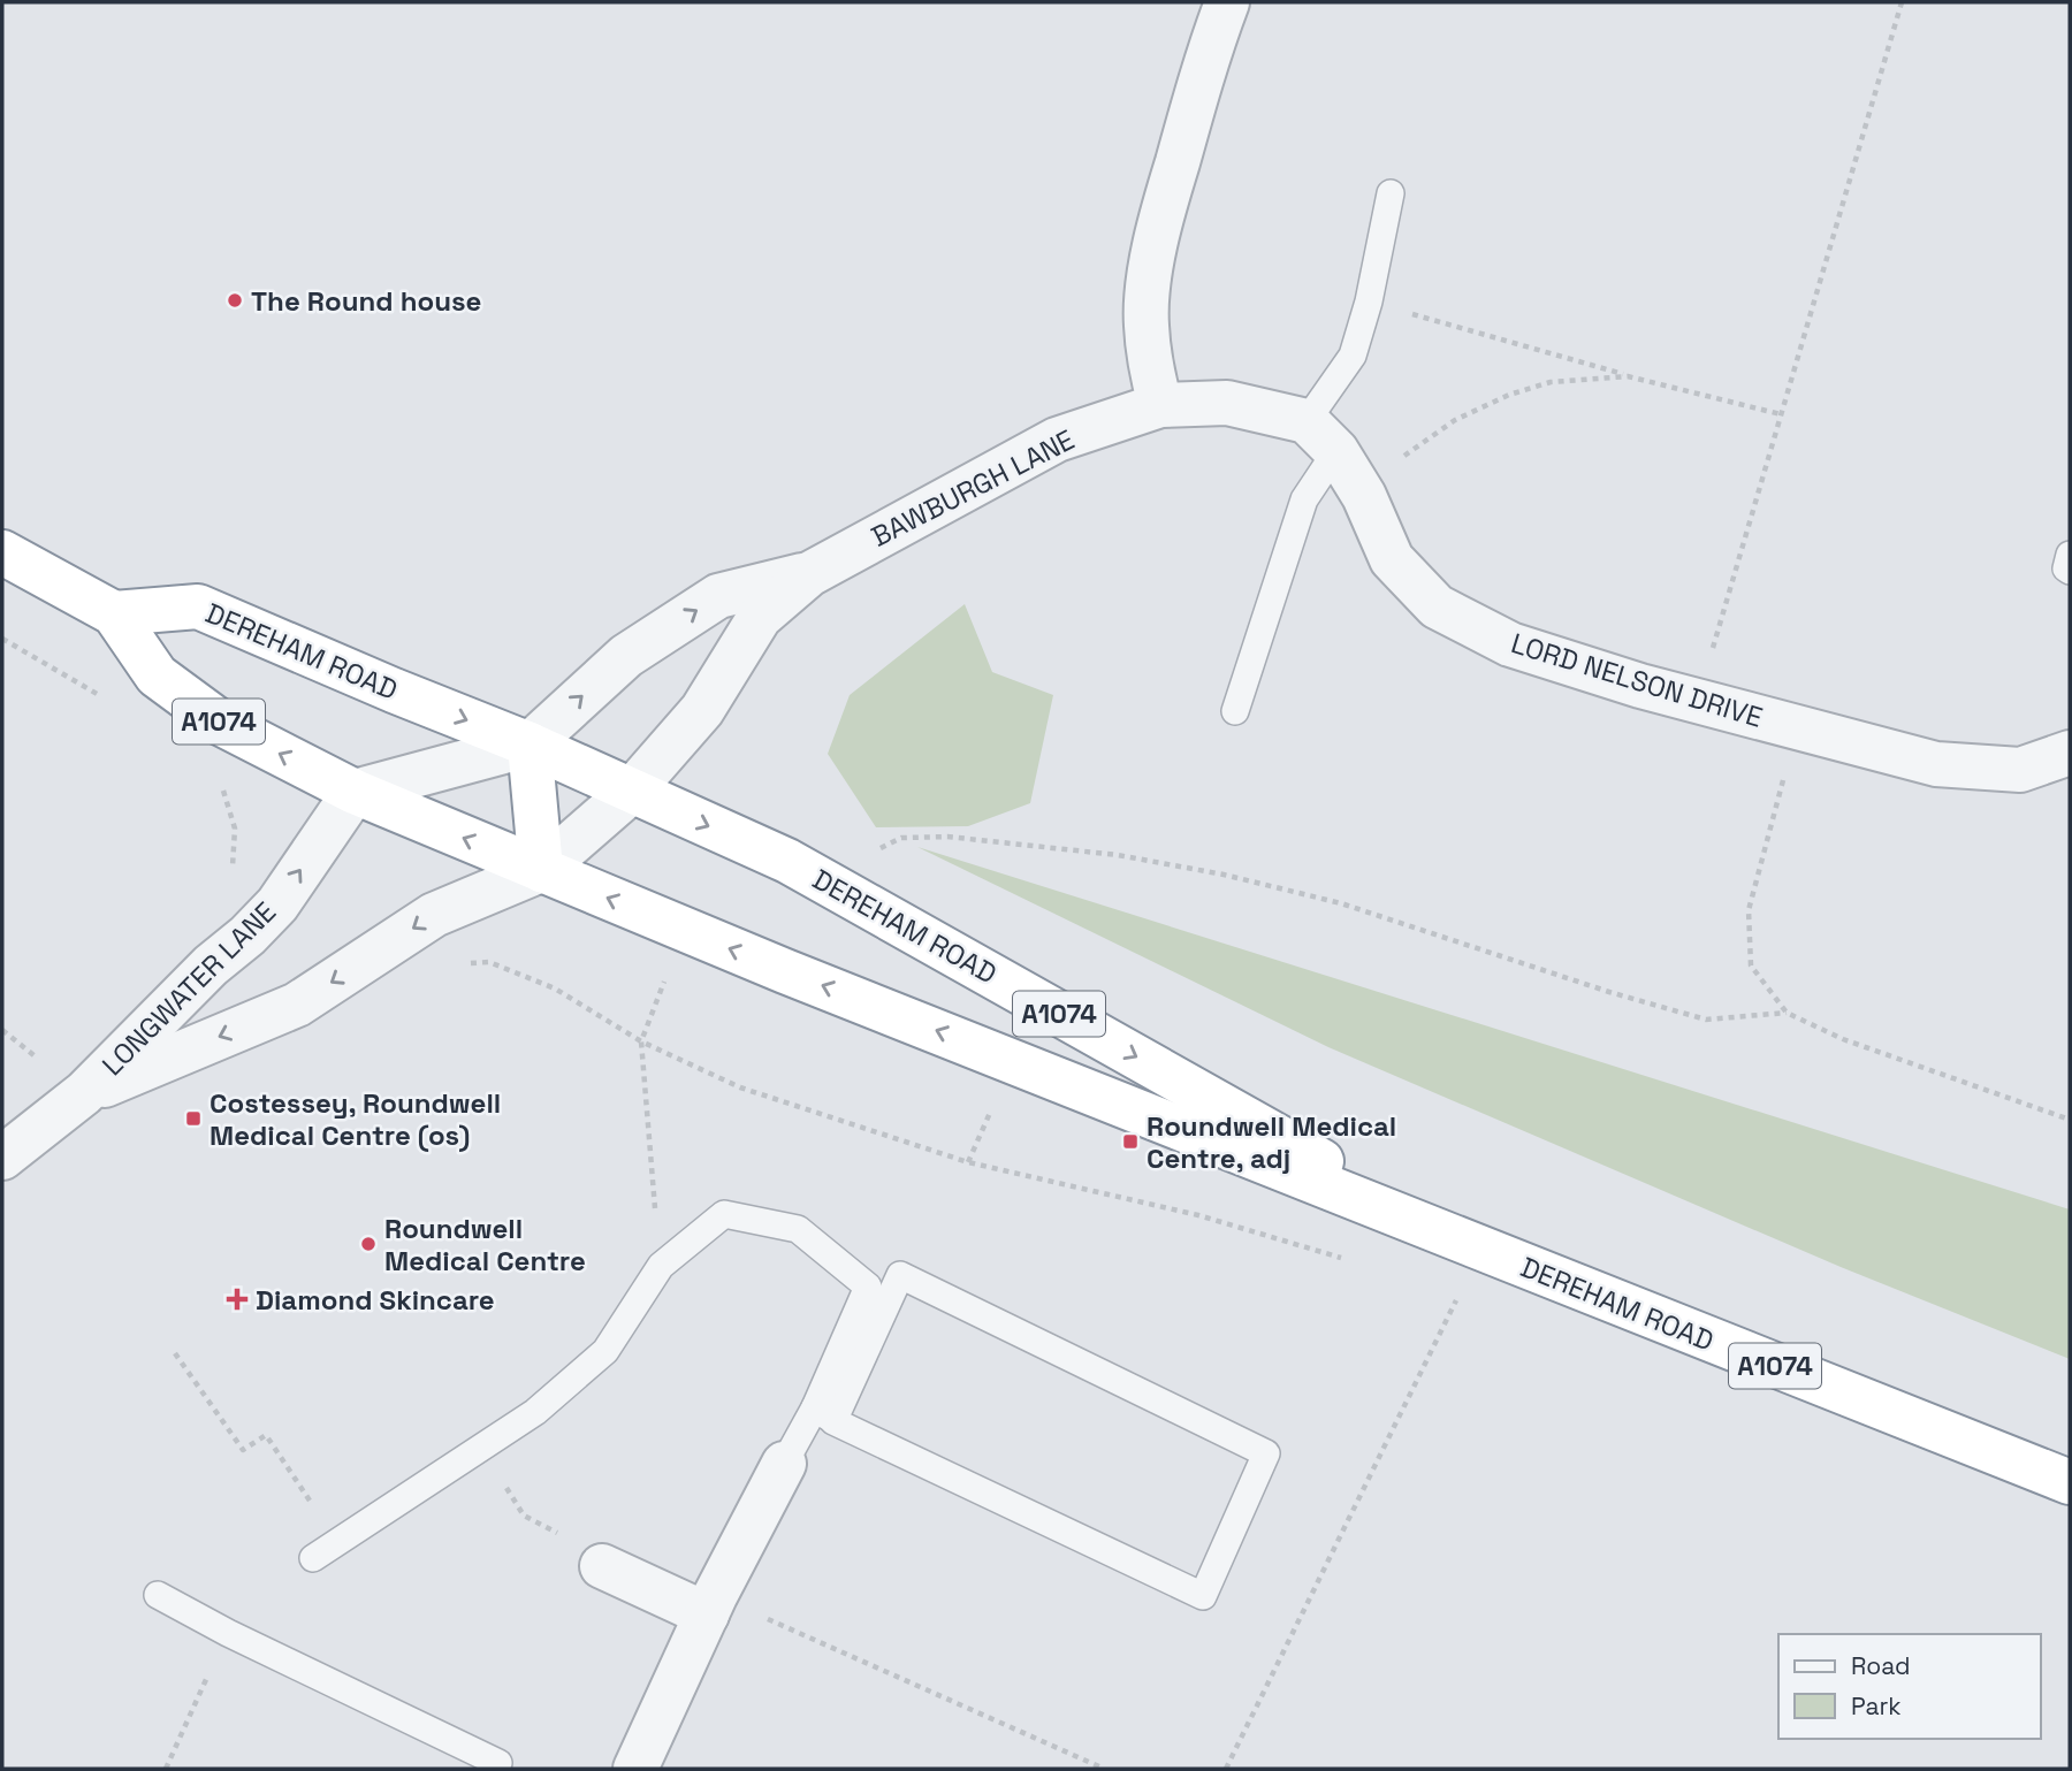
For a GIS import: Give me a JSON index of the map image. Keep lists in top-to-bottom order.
{
  "streets": {
    "highway": ["DEREHAM ROAD", "A1074"],
    "street": ["BAWBURGH LANE", "LORD NELSON DRIVE", "LONGWATER LANE"]
  },
  "crossings": [
    ["BAWBURGH LANE", "DEREHAM ROAD"],
    ["BAWBURGH LANE", "LONGWATER LANE"],
    ["DEREHAM ROAD", "LONGWATER LANE"]
  ],
  "places": {
    "other": ["The Round house", "Roundwell Medical Centre"],
    "transit": ["Costessey, Roundwell Medical Centre (os)", "Roundwell Medical Centre, adj"],
    "health": ["Diamond Skincare"]
  },
  "legend": ["Road", "Park"]
}
